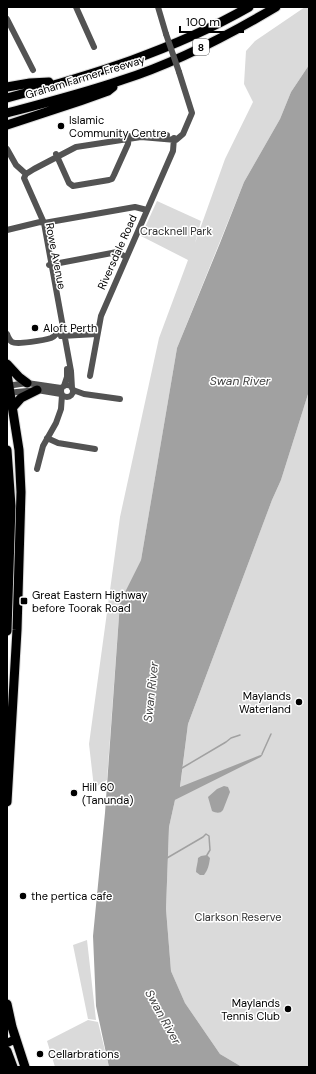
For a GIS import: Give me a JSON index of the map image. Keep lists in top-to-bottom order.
{
  "streets": {
    "highway": ["8", "Graham Farmer Freeway"],
    "street": ["Riversdale Road", "Rowe Avenue"]
  },
  "water": ["Swan River"],
  "parks": ["Cracknell Park", "Clarkson Reserve"],
  "places": {
    "other": [
      "Islamic Community Centre",
      "Aloft Perth",
      "Maylands Waterland",
      "Hill 60 (Tanunda)",
      "the pertica cafe",
      "Maylands Tennis Club",
      "Cellarbrations"
    ],
    "transit": ["Great Eastern Highway before Toorak Road"]
  },
  "scale_bar": "100 m"
}
